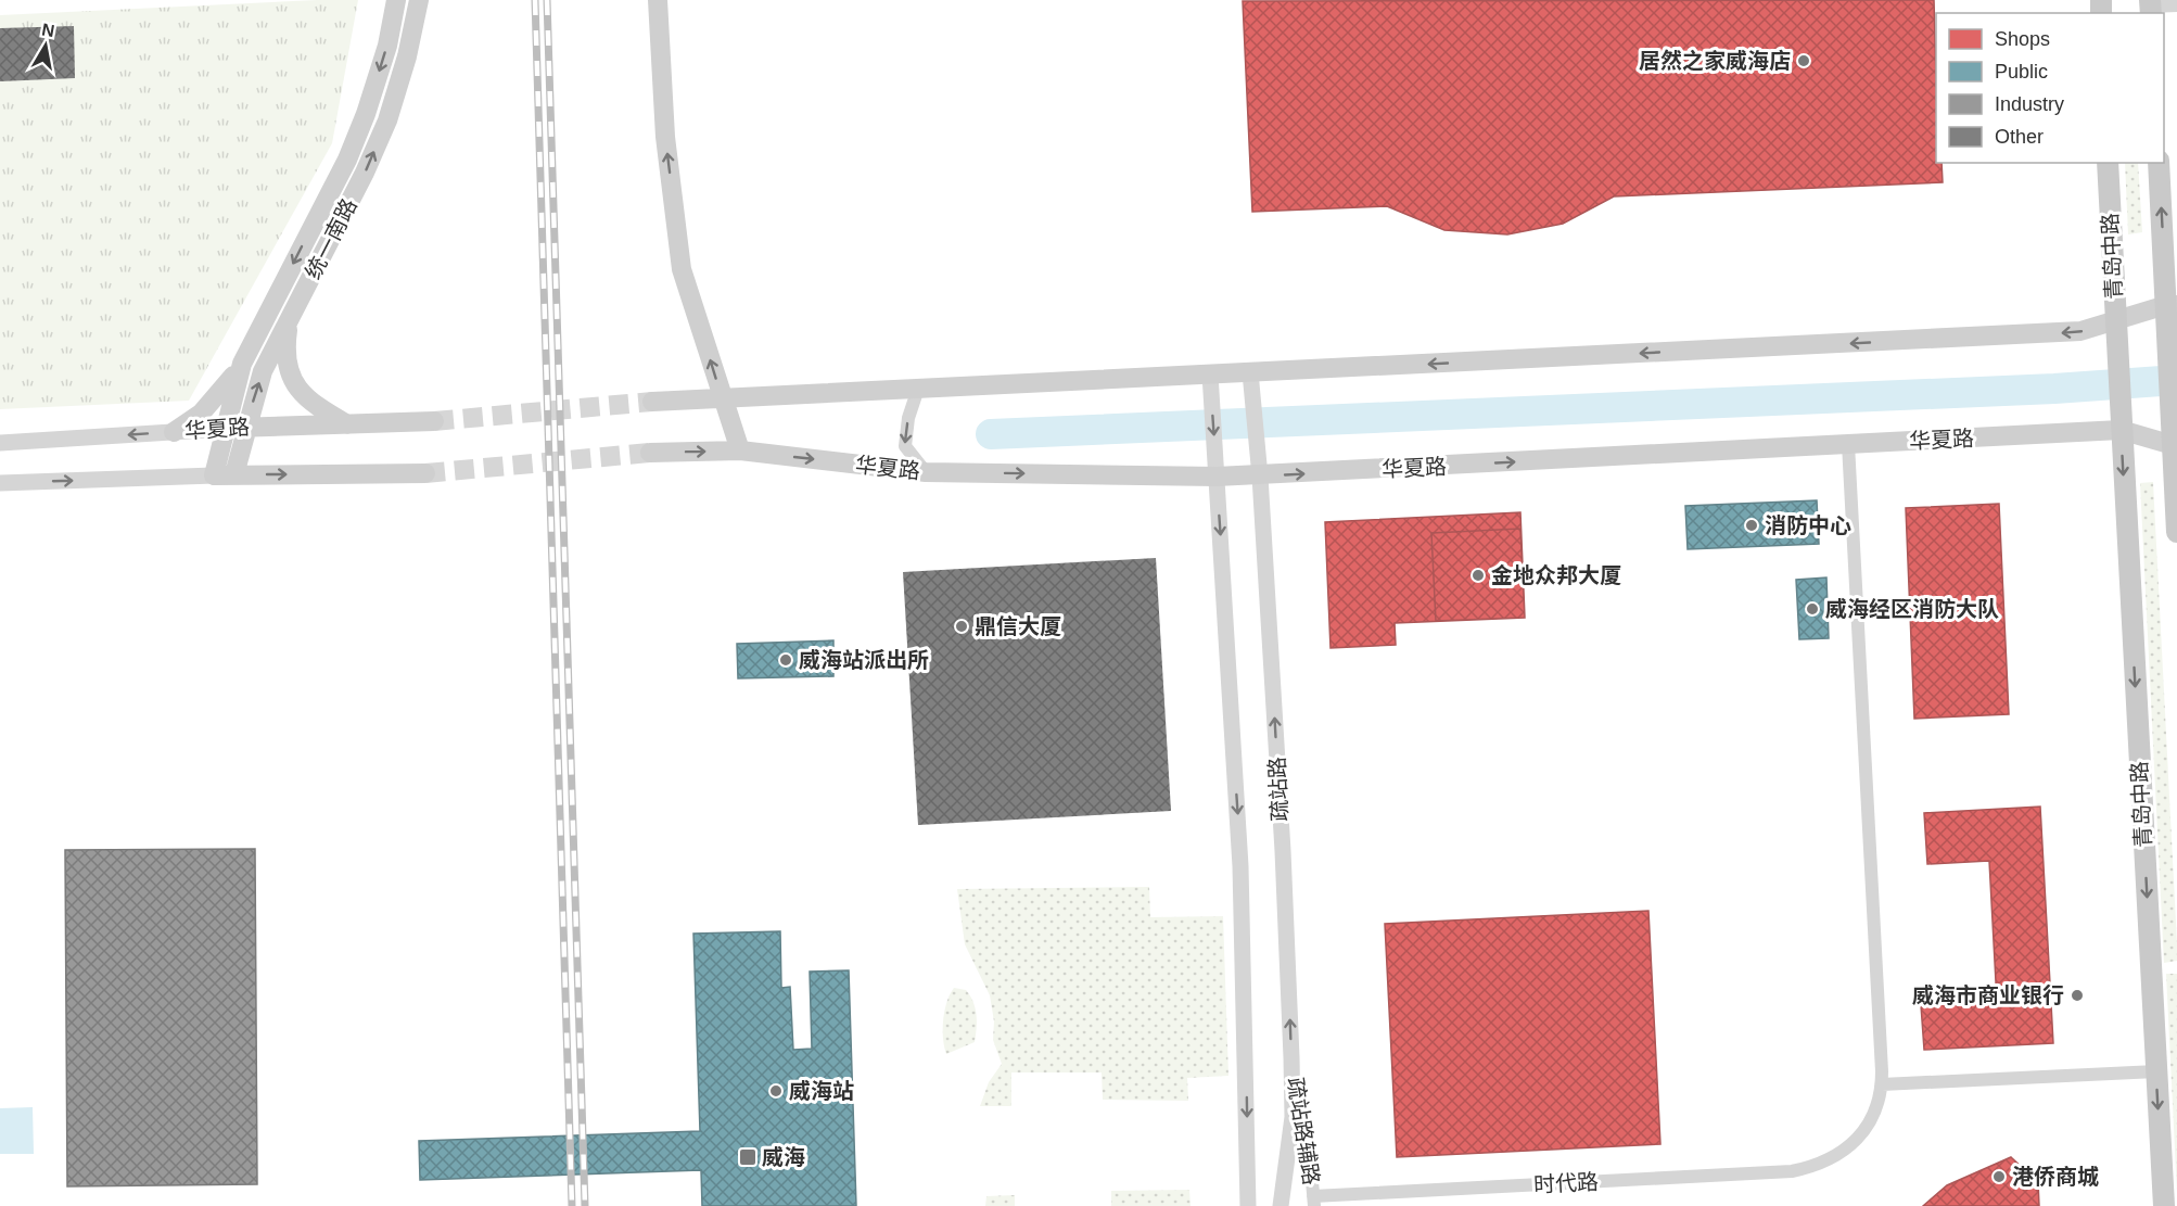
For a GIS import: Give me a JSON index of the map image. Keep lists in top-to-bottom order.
{
  "streets": {
    "main road": ["统一南路", "青岛中路", "华夏路"],
    "street": ["疏站路", "疏站路辅路", "时代路"]
  },
  "crossings": [
    ["统一南路", "华夏路"],
    ["青岛中路", "华夏路"],
    ["华夏路", "疏站路"],
    ["疏站路", "疏站路辅路"],
    ["疏站路辅路", "时代路"]
  ],
  "one_way": ["青岛中路"],
  "places": {
    "other": [
      "居然之家威海店",
      "消防中心",
      "金地众邦大厦",
      "威海经区消防大队",
      "鼎信大厦",
      "威海站派出所",
      "威海市商业银行",
      "威海站",
      "港侨商城"
    ],
    "transit": ["威海"]
  },
  "legend": [
    "Shops",
    "Public",
    "Industry",
    "Other"
  ],
  "north": "top"
}
